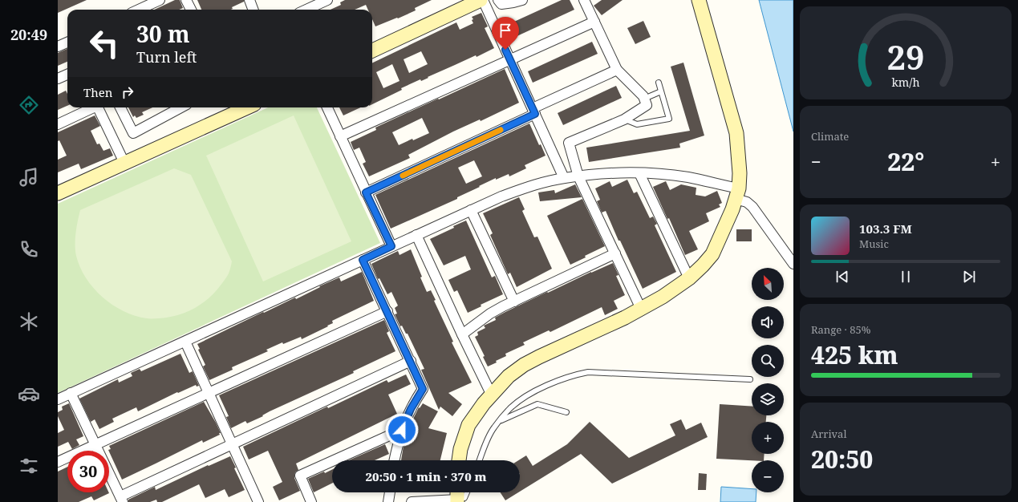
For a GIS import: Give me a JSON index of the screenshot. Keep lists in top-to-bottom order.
{
  "north": "top left",
  "page": {
    "tabs": "20:49",
    "turn": ["30 m", "Turn left"],
    "then": "Then",
    "tile": [
      "Climate",
      ["Range · 85%", "425 km"],
      ["Arrival", "20:50"]
    ],
    "heat": ["−", "22°", "+"],
    "song": ["103.3 FM", "Music"],
    "map_buttons": ["+", "−"],
    "limit": "30",
    "trip": "20:50 · 1 min · 370 m",
    "gauge": ["29", "km/h"]
  }
}
